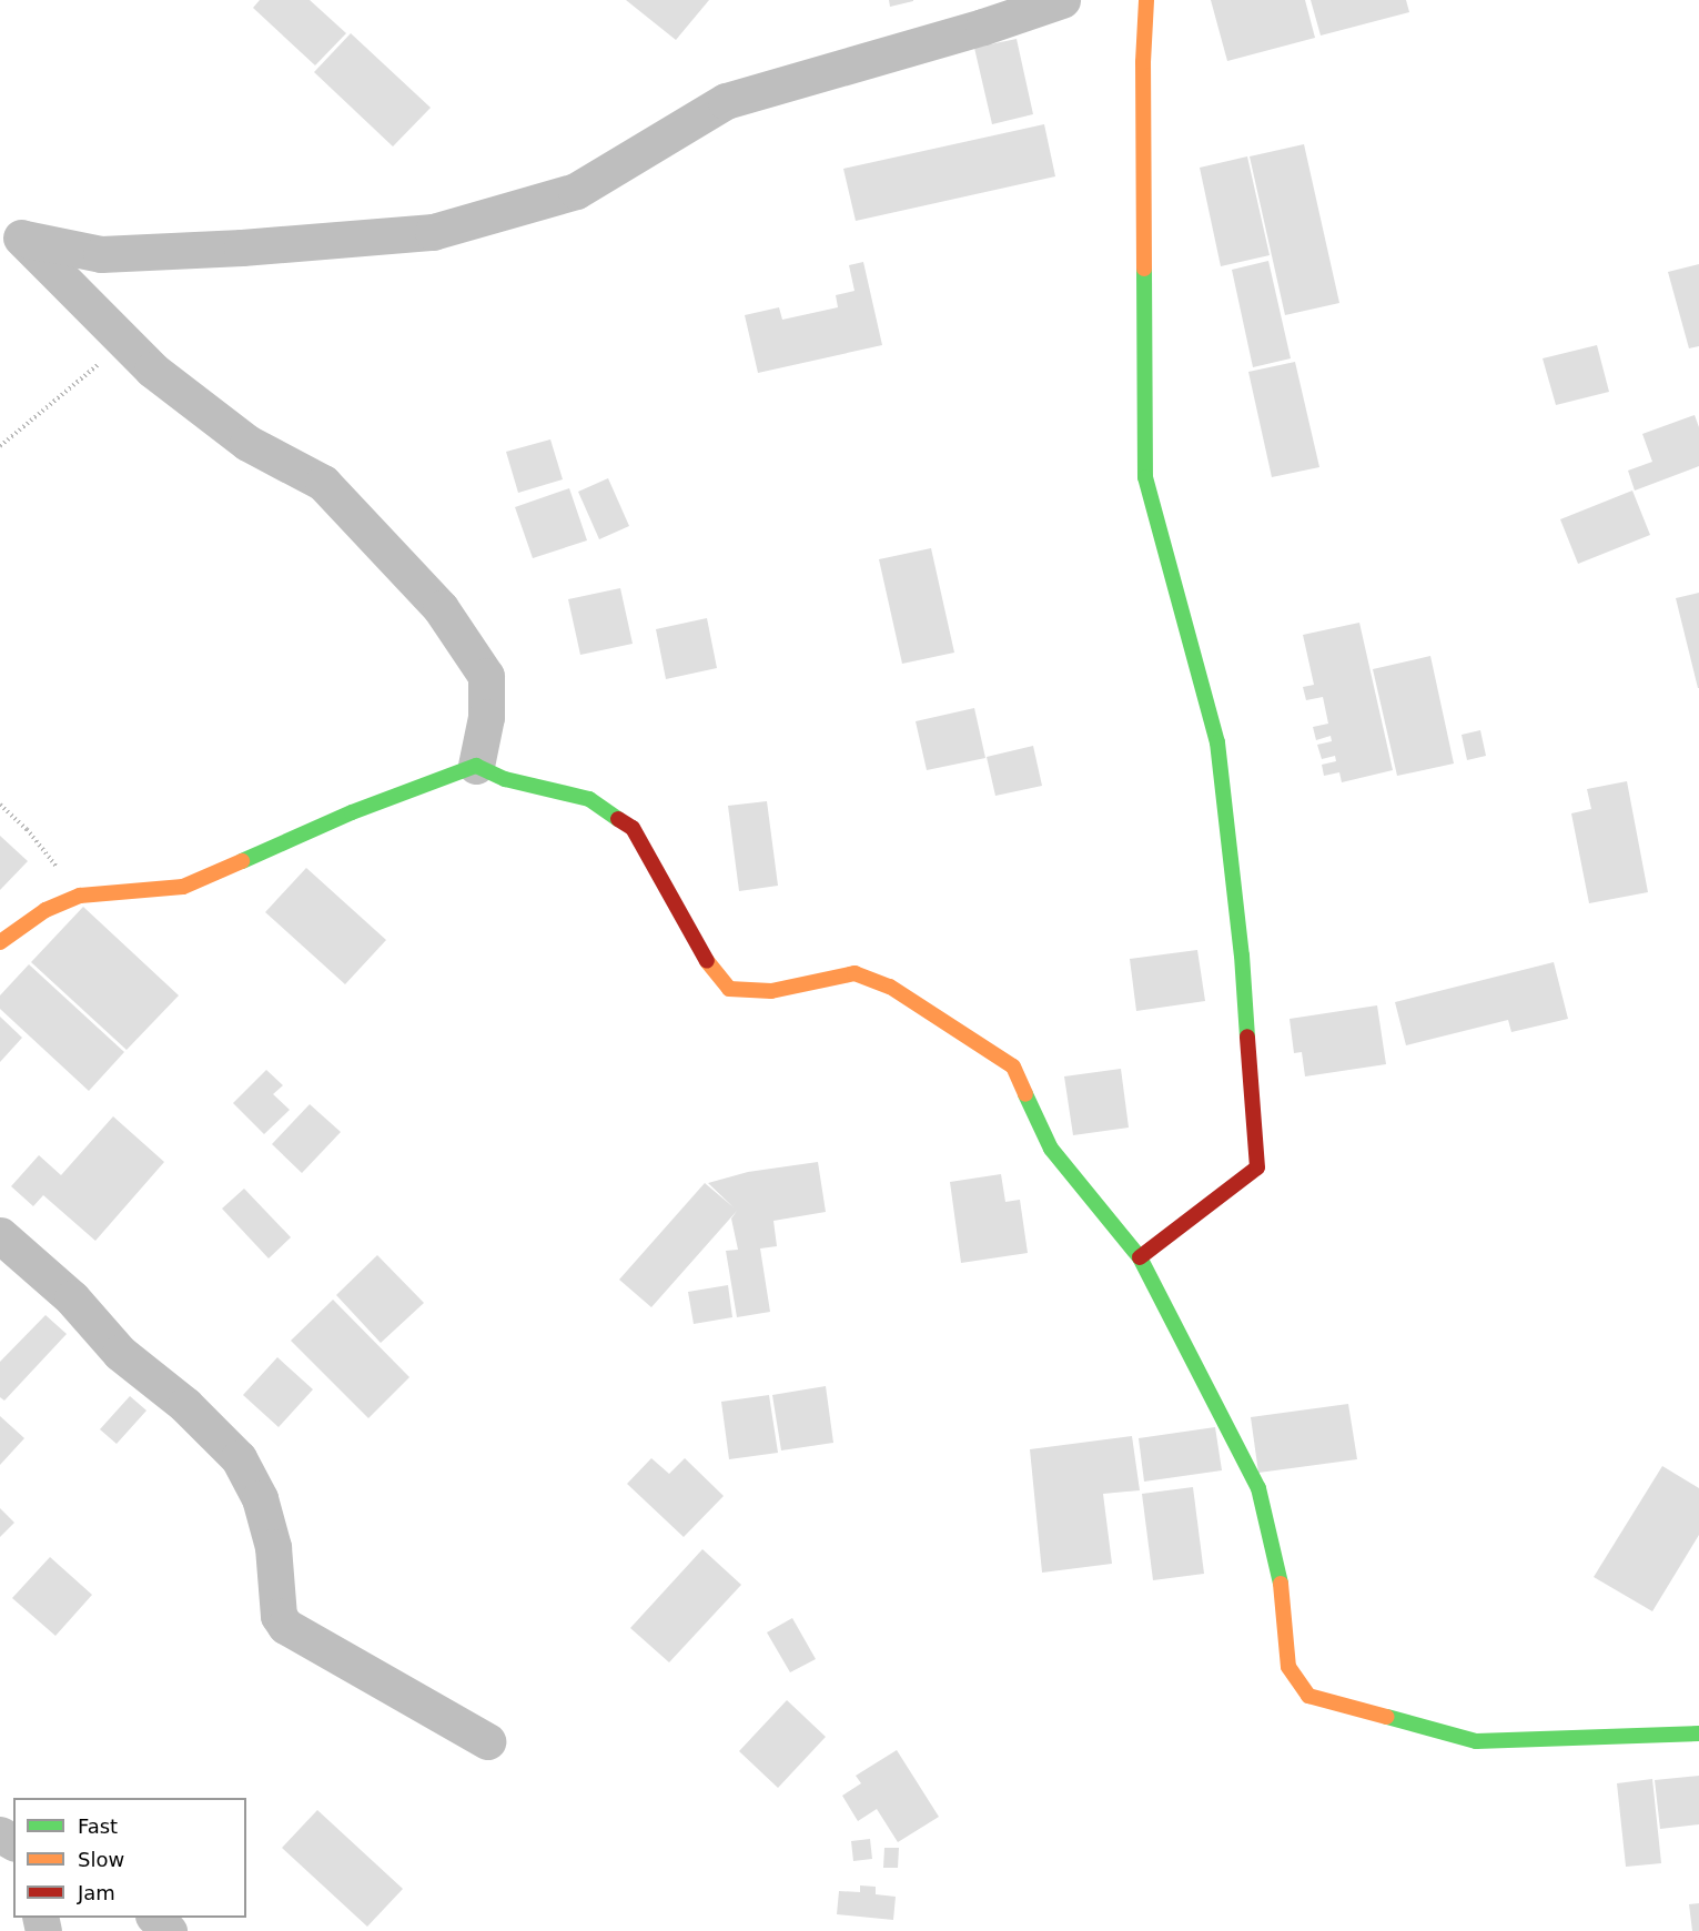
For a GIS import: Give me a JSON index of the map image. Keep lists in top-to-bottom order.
{
  "legend": ["Fast", "Slow", "Jam"]
}
